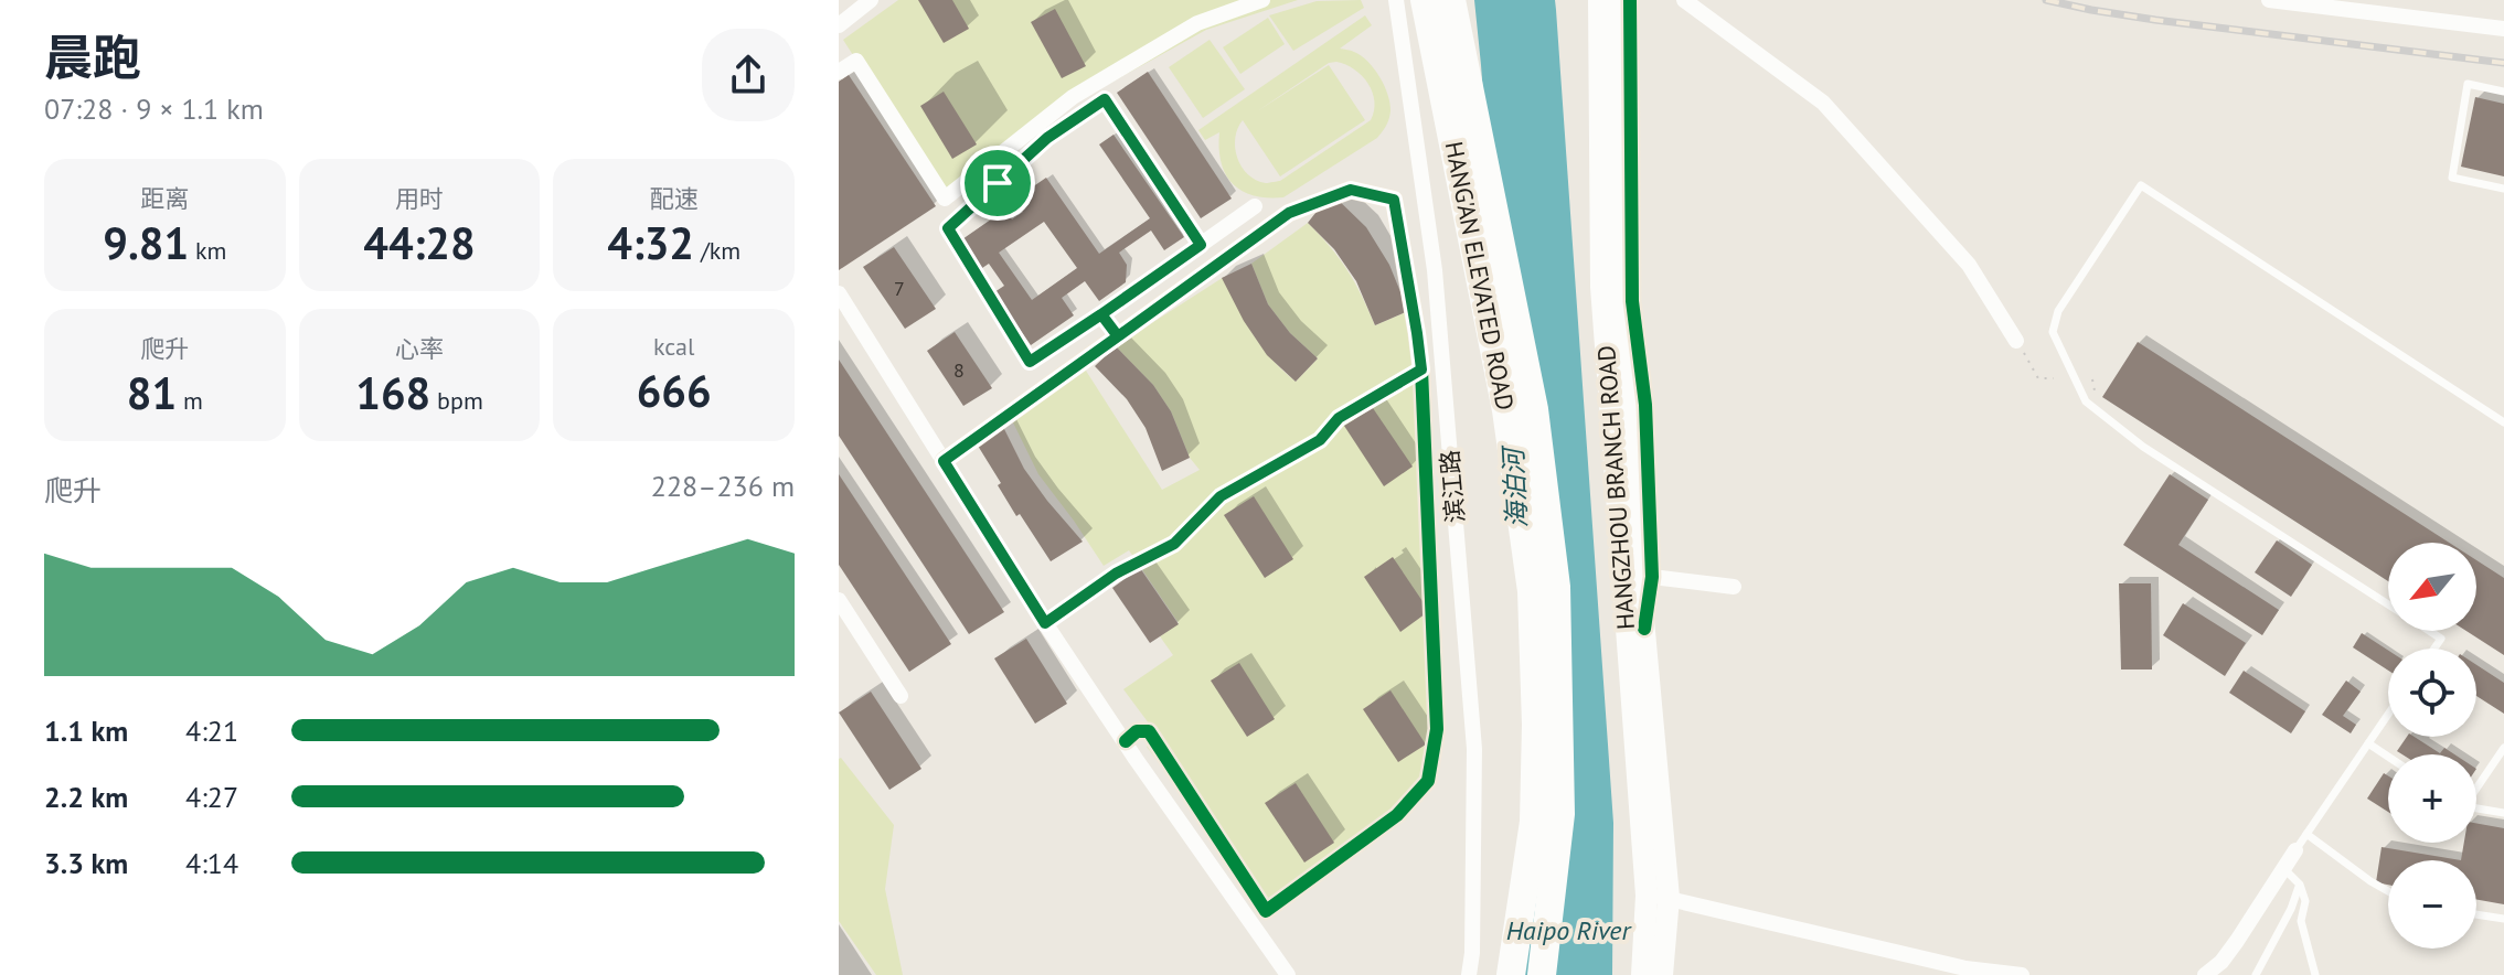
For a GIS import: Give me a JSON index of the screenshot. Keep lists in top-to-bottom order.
{
  "streets": {
    "highway": ["HANG'AN ELEVATED ROAD"],
    "main road": ["HANGZHOU BRANCH ROAD"],
    "street": ["滨江路"]
  },
  "water": ["海泊河", "Haipo River"],
  "house_numbers": ["7", "8"],
  "north": "bottom left",
  "page": {
    "heading": ["晨跑", "07:28 · 9 × 1.1 km"],
    "stats": [
      ["距离", "9.81 km"],
      ["用时", "44:28"],
      ["配速", "4:32 /km"],
      ["爬升", "81 m"],
      ["心率", "168 bpm"],
      ["kcal", "666"]
    ],
    "chart": ["爬升", "228–236 m"],
    "map_buttons": ["+", "−"],
    "list": [
      {
        "name": "1.1 km",
        "note": "4:21"
      },
      {
        "name": "2.2 km",
        "note": "4:27"
      },
      {
        "name": "3.3 km",
        "note": "4:14"
      }
    ]
  }
}
